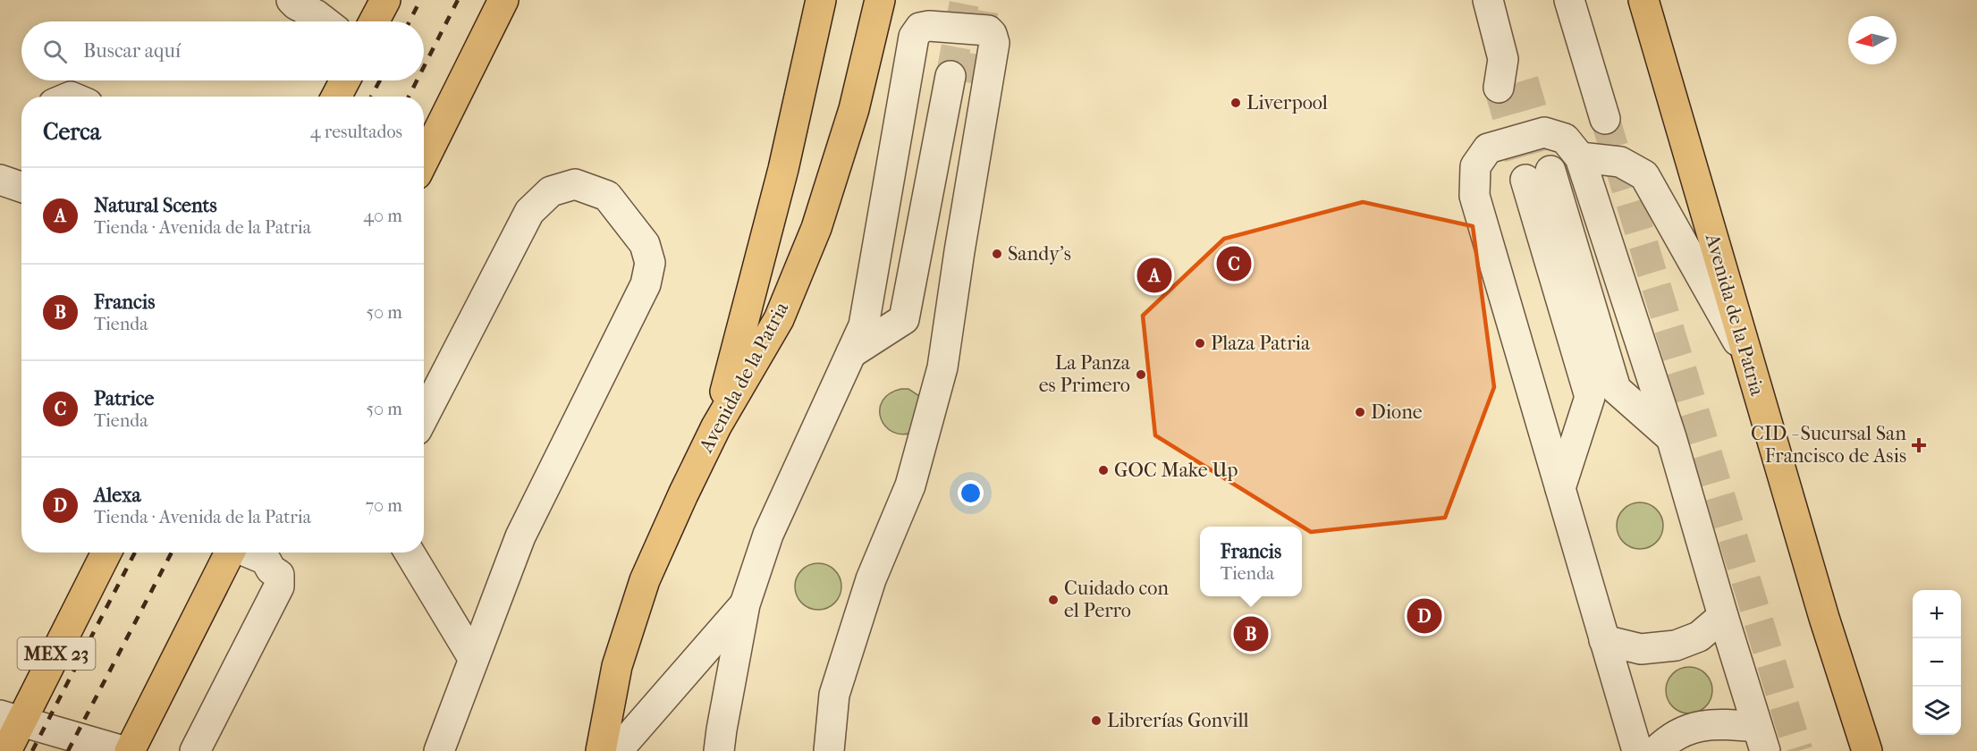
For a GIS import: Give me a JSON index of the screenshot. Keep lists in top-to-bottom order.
{
  "streets": {
    "main road": ["Avenida de la Patria", "MEX 23"]
  },
  "places": {
    "other": [
      "Liverpool",
      "Sandy's",
      "Plaza Patria",
      "La Panza es Primero",
      "Dione",
      "GOC Make Up",
      "Cuidado con el Perro",
      "Librerías Gonvill"
    ],
    "health": ["CID - Sucursal San Francisco de Asis"]
  },
  "north": "left",
  "page": {
    "search": "Buscar aquí",
    "heading": ["Cerca", "4 resultados"],
    "list": [
      {
        "mark": "A",
        "name": "Natural Scents",
        "note": "Tienda · Avenida de la Patria",
        "value": "40 m"
      },
      {
        "mark": "B",
        "name": "Francis",
        "note": "Tienda",
        "value": "50 m"
      },
      {
        "mark": "C",
        "name": "Patrice",
        "note": "Tienda",
        "value": "50 m"
      },
      {
        "mark": "D",
        "name": "Alexa",
        "note": "Tienda · Avenida de la Patria",
        "value": "70 m"
      }
    ],
    "pins": [
      "C",
      "A",
      "D",
      "B"
    ],
    "popup": ["Francis", "Tienda"],
    "map_buttons": ["+", "−"]
  }
}
